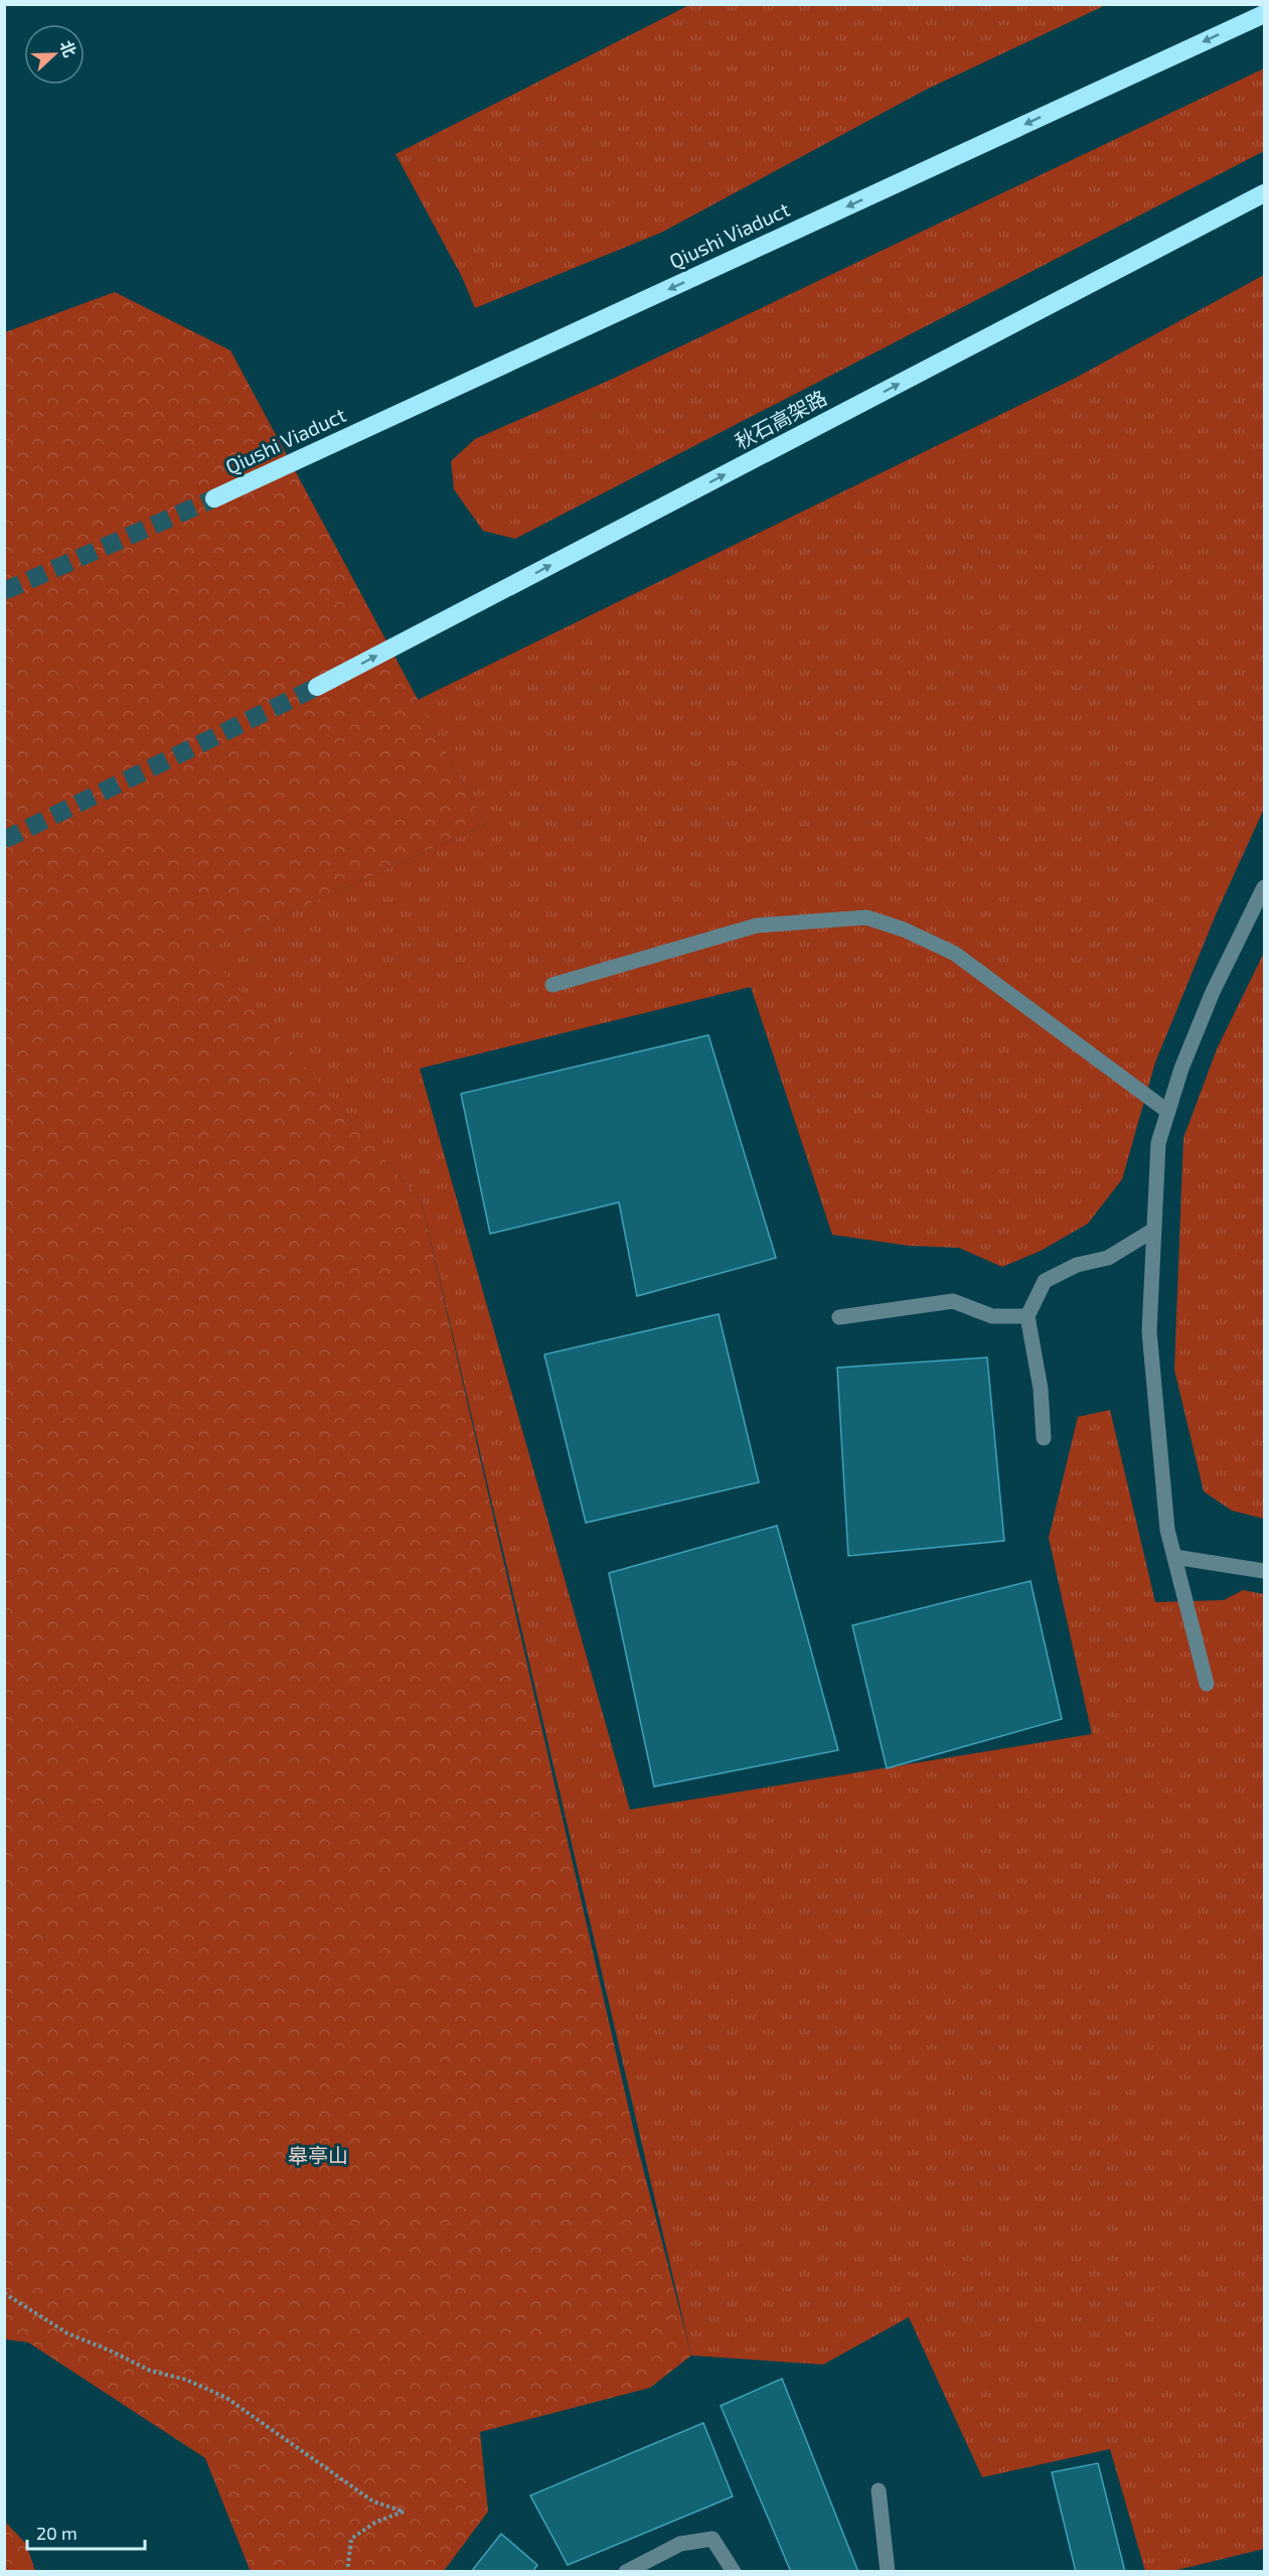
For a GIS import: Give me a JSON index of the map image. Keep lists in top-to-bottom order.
{
  "streets": {
    "highway": ["Qiushi Viaduct", "秋石高架路"]
  },
  "one_way": ["Qiushi Viaduct", "秋石高架路"],
  "parks": ["皋亭山"],
  "scale_bar": "20 m",
  "north": "right"
}
